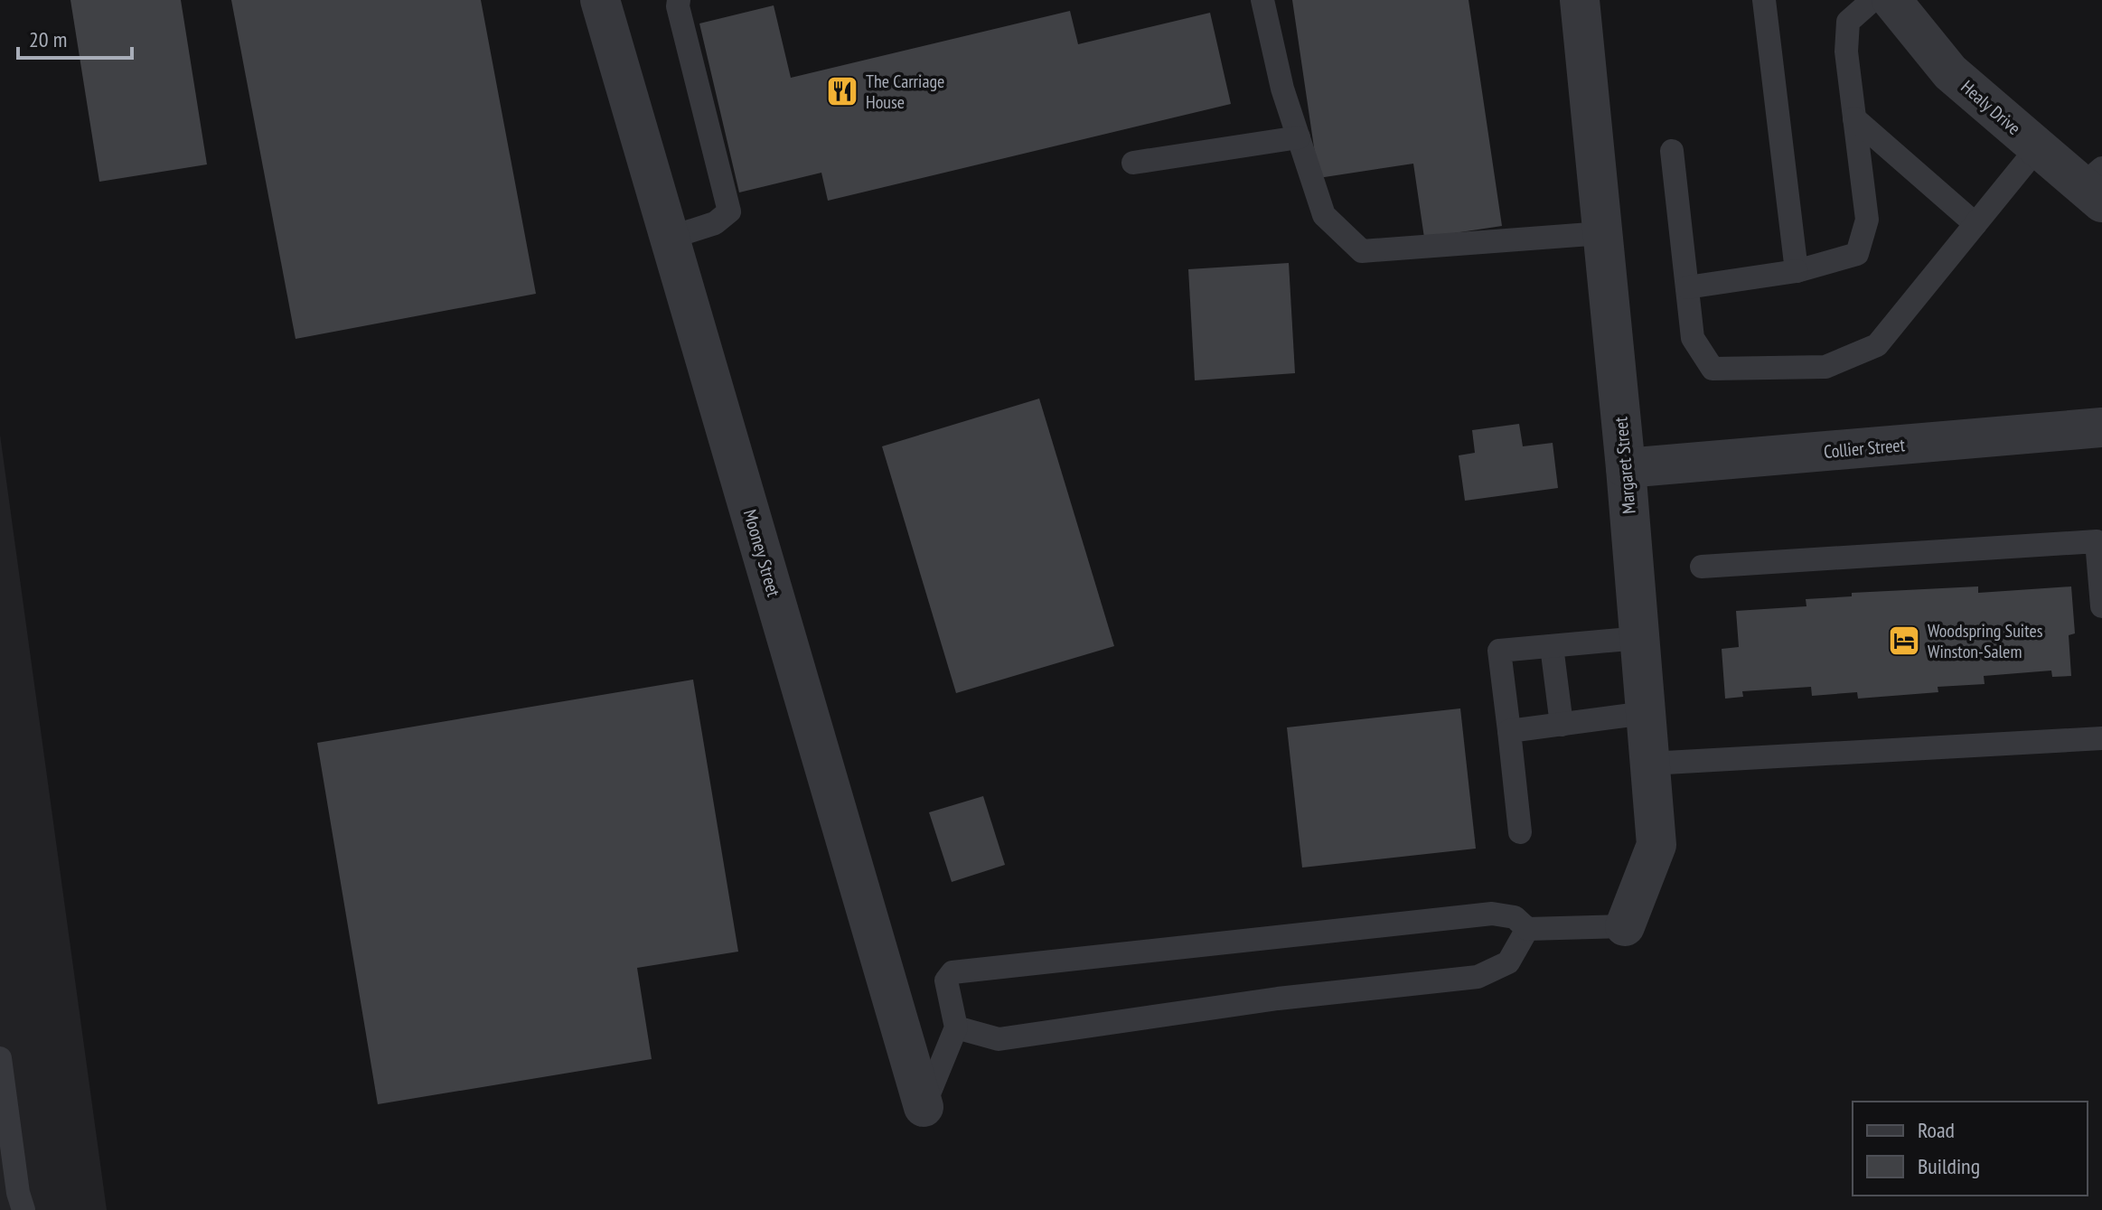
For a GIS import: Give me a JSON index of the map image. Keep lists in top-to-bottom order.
{
  "streets": {
    "street": [
      "Healy Drive",
      "Collier Street",
      "Margaret Street",
      "Mooney Street"
    ]
  },
  "crossings": [
    ["Collier Street", "Margaret Street"]
  ],
  "places": {
    "restaurant": ["The Carriage House"],
    "hotel": ["Woodspring Suites Winston-Salem"]
  },
  "legend": ["Road", "Building"],
  "scale_bar": "20 m"
}
